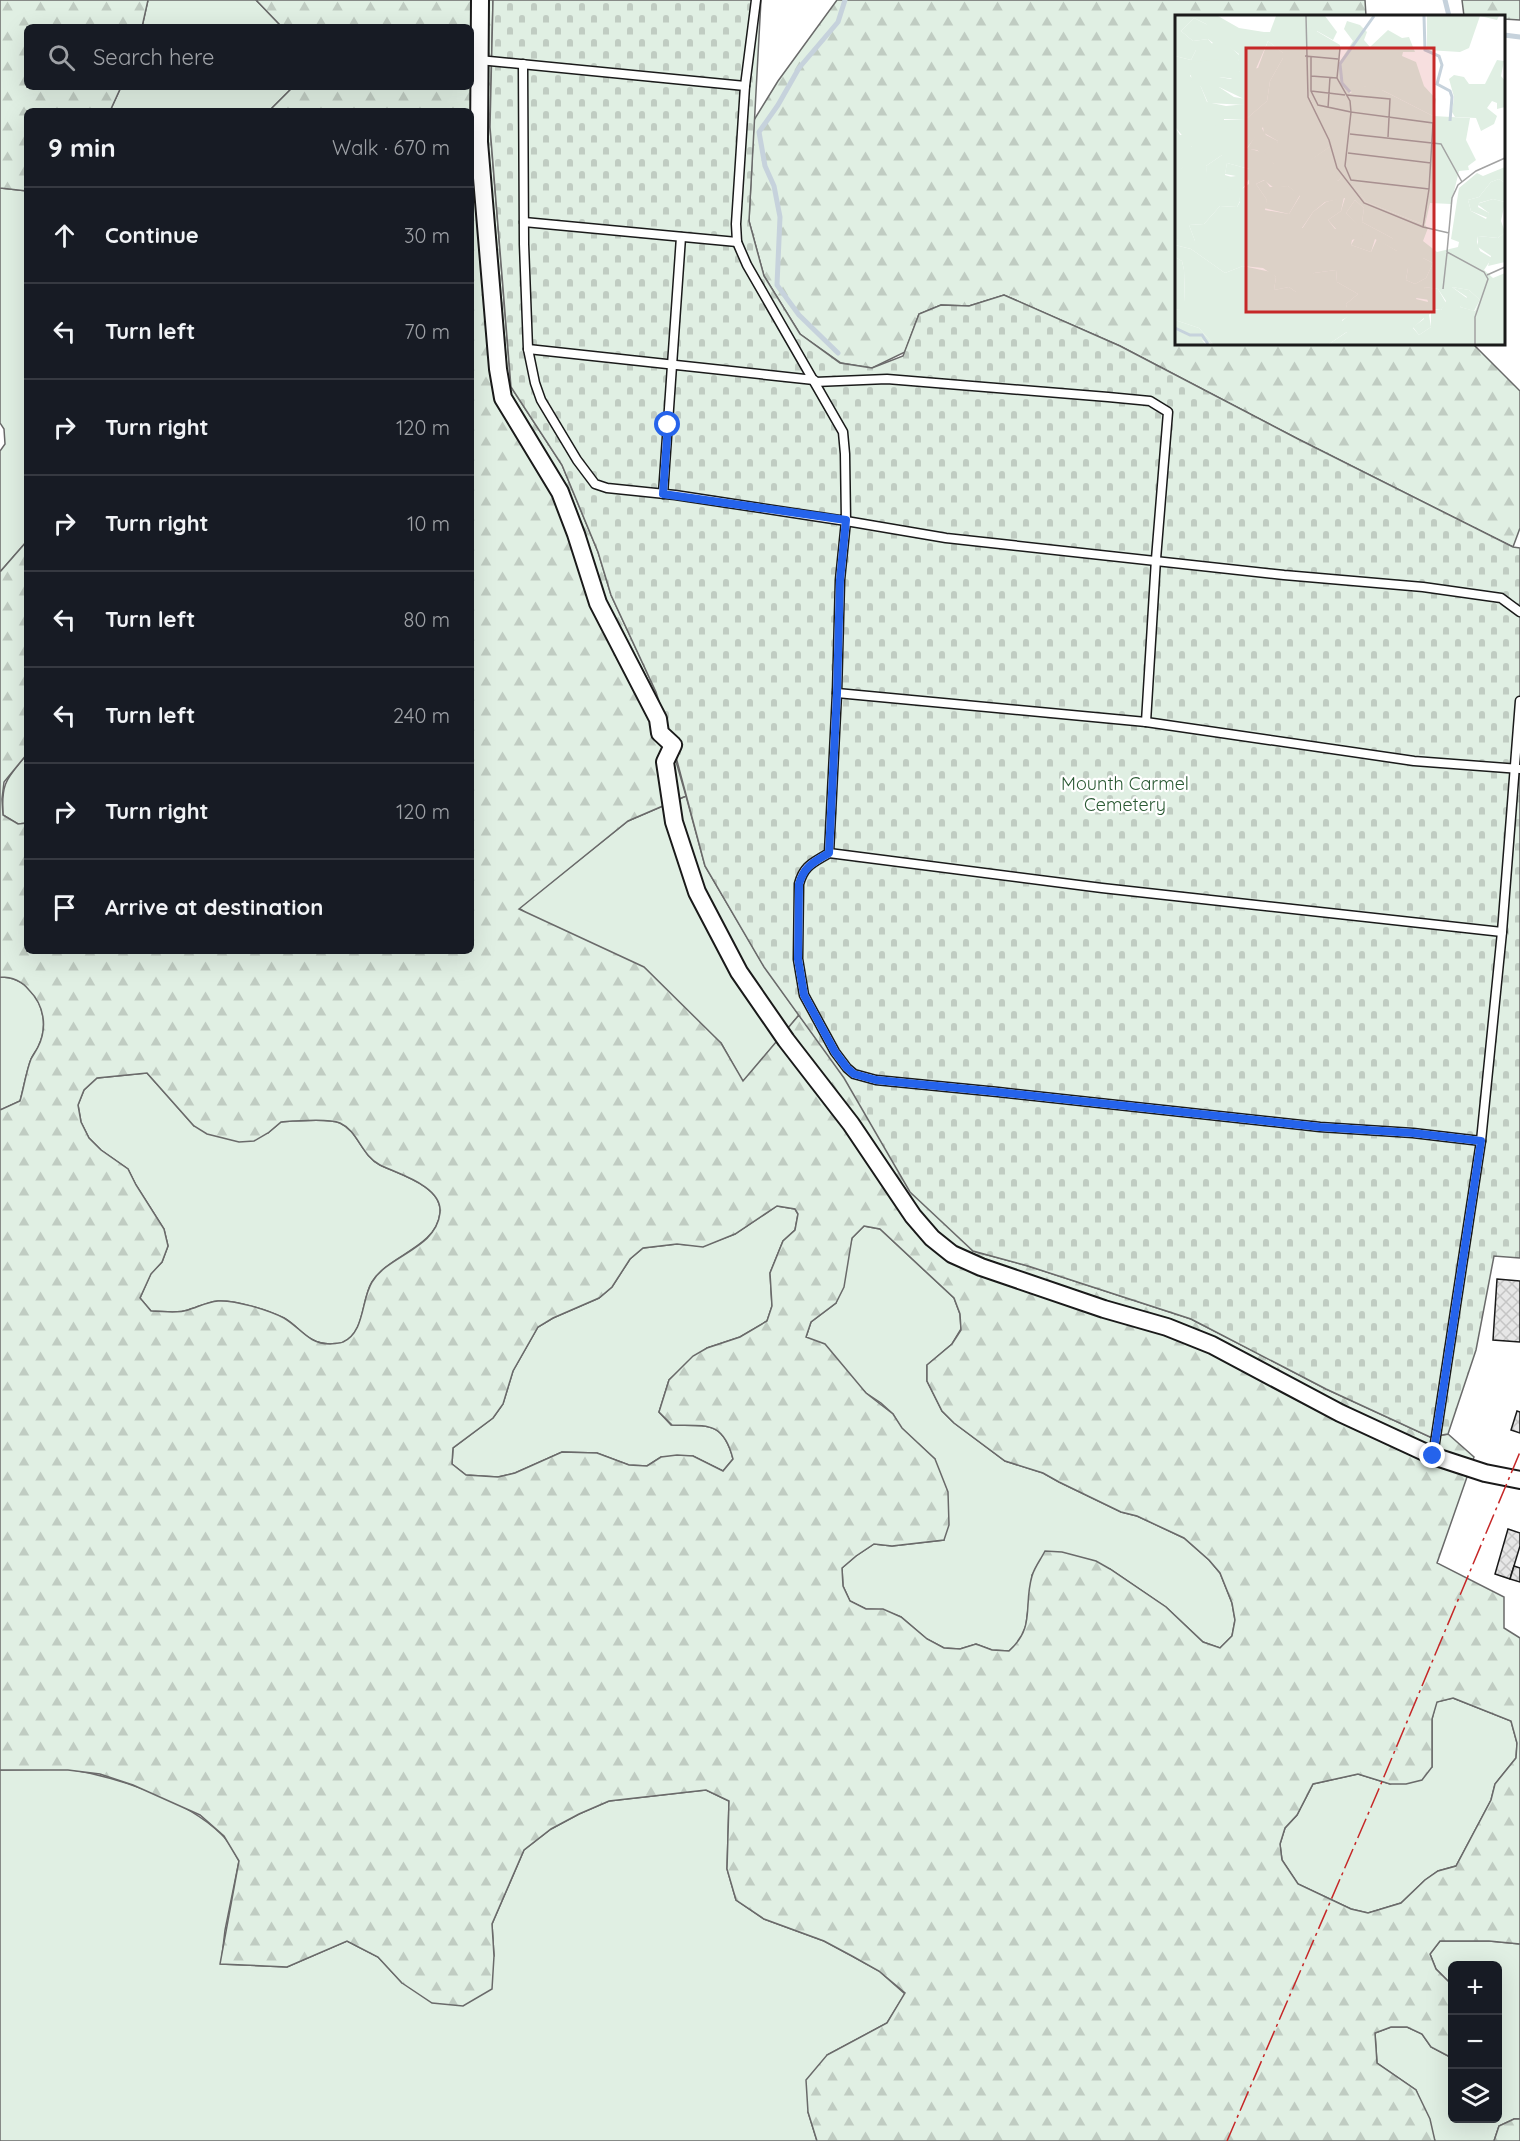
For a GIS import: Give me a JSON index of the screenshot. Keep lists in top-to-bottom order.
{
  "parks": ["Mounth Carmel Cemetery"],
  "page": {
    "search": "Search here",
    "heading": ["9 min", "Walk · 670 m"],
    "list": [
      ["Continue", "30 m"],
      ["Turn left", "70 m"],
      ["Turn right", "120 m"],
      ["Turn right", "10 m"],
      ["Turn left", "80 m"],
      ["Turn left", "240 m"],
      ["Turn right", "120 m"],
      "Arrive at destination"
    ],
    "map_buttons": ["+", "−"]
  }
}
